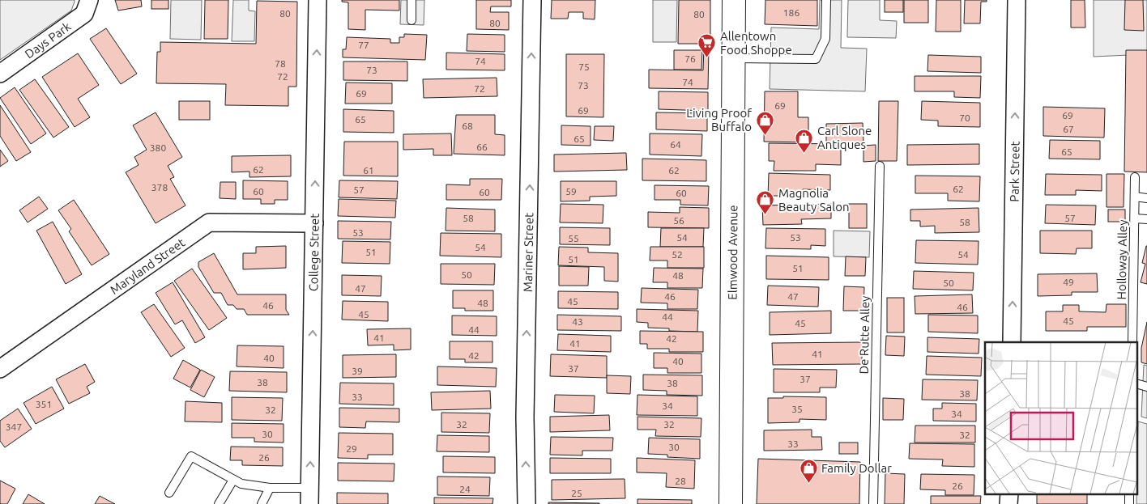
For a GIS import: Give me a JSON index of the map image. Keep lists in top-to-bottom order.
{
  "streets": {
    "street": [
      "Days Park",
      "Park Street",
      "College Street",
      "Mariner Street",
      "Elmwood Avenue",
      "Maryland Street"
    ],
    "lane": ["Holloway Alley", "De Rutte Alley"]
  },
  "crossings": [
    ["College Street", "Maryland Street"]
  ],
  "one_way": ["Park Street", "College Street", "Mariner Street"],
  "places": {
    "supermarket": ["Allentown Food Shoppe"],
    "shop": [
      "Living Proof Buffalo",
      "Carl Slone Antiques",
      "Magnolia Beauty Salon",
      "Family Dollar"
    ]
  },
  "house_numbers": [
    "186",
    "80",
    "80",
    "80",
    "77",
    "76",
    "74",
    "78",
    "75",
    "73",
    "72",
    "74",
    "73",
    "72",
    "69",
    "69",
    "69",
    "69",
    "70",
    "65",
    "68",
    "67",
    "65",
    "64",
    "66",
    "380",
    "65",
    "62",
    "61",
    "62",
    "378",
    "62",
    "57",
    "60",
    "59",
    "60",
    "60",
    "58",
    "57",
    "56",
    "58",
    "53",
    "54",
    "53",
    "55",
    "54",
    "51",
    "52",
    "54",
    "51",
    "51",
    "50",
    "48",
    "49",
    "50",
    "47",
    "46",
    "47",
    "45",
    "48",
    "46",
    "46",
    "45",
    "44",
    "45",
    "43",
    "45",
    "44",
    "41",
    "42",
    "41",
    "41",
    "42",
    "40",
    "40",
    "37",
    "39",
    "37",
    "38",
    "38",
    "38",
    "33",
    "351",
    "34",
    "35",
    "32",
    "34",
    "32",
    "32",
    "347",
    "30",
    "32",
    "33",
    "30",
    "29",
    "26",
    "28",
    "26",
    "24",
    "25"
  ]
}
